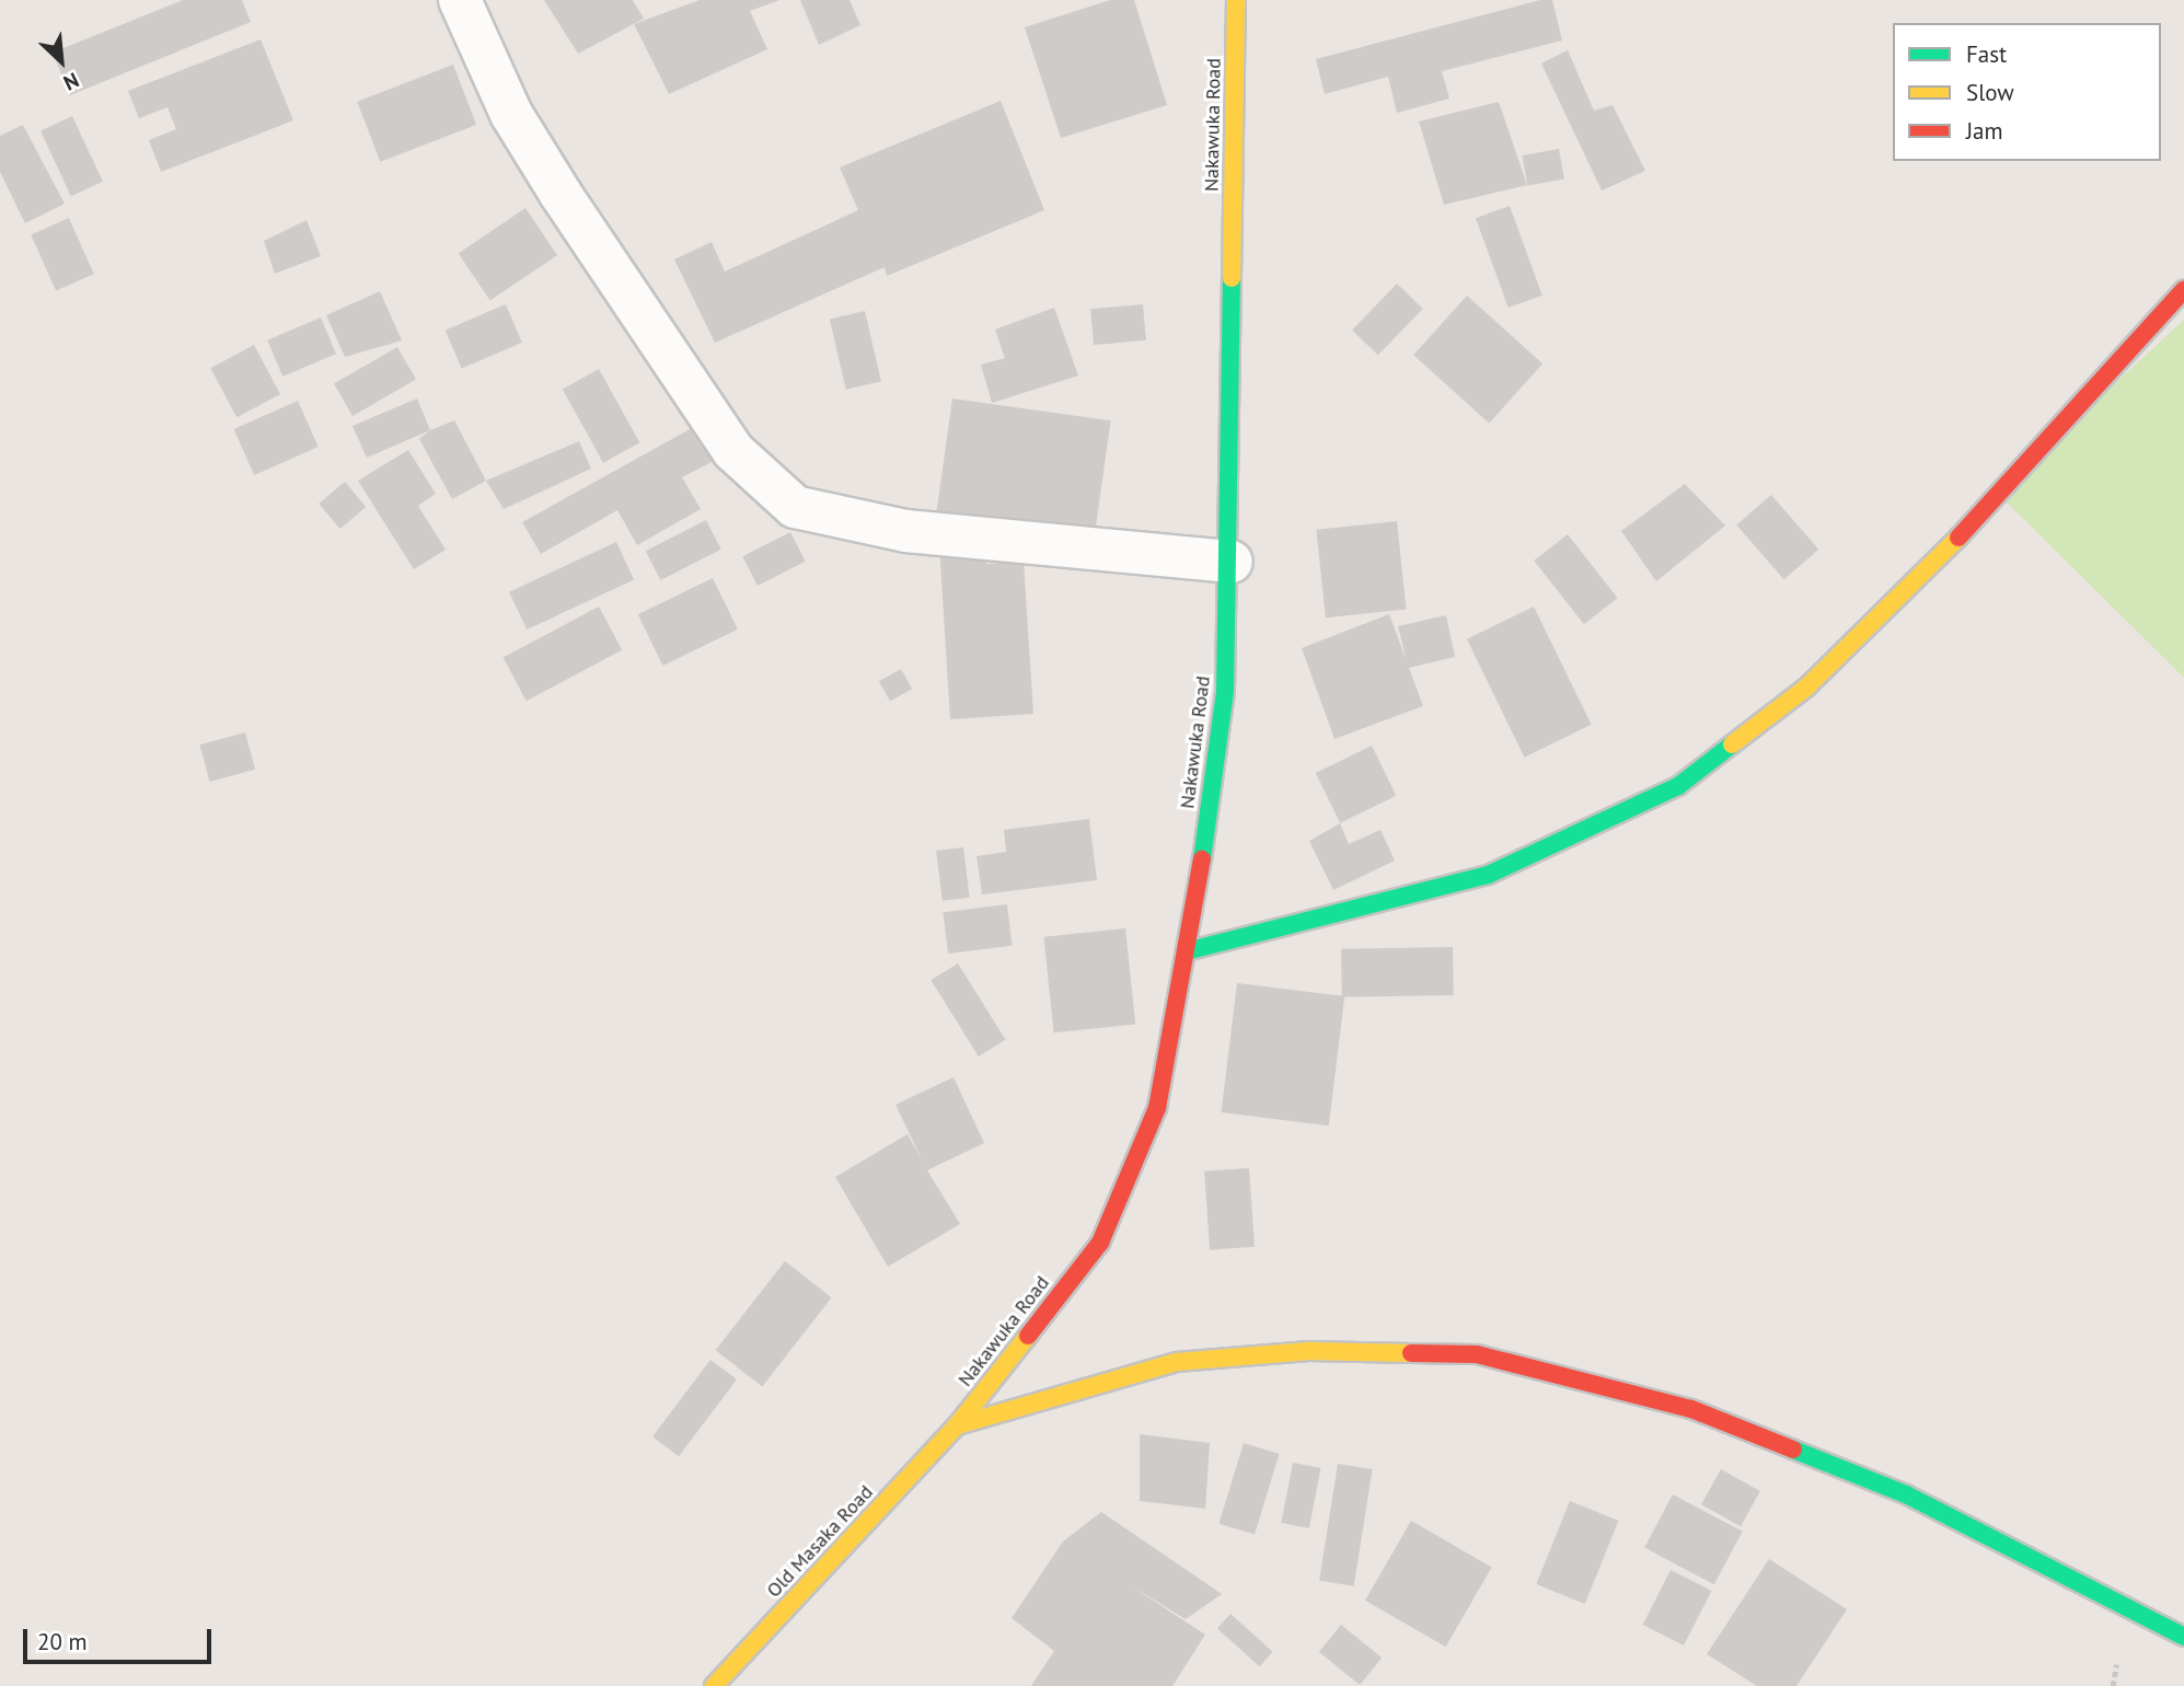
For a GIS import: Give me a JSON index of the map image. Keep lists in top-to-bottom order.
{
  "streets": {
    "street": ["Nakawuka Road", "Old Masaka Road"]
  },
  "crossings": [
    ["Nakawuka Road", "Old Masaka Road"]
  ],
  "legend": ["Fast", "Slow", "Jam"],
  "scale_bar": "20 m",
  "north": "bottom right"
}
